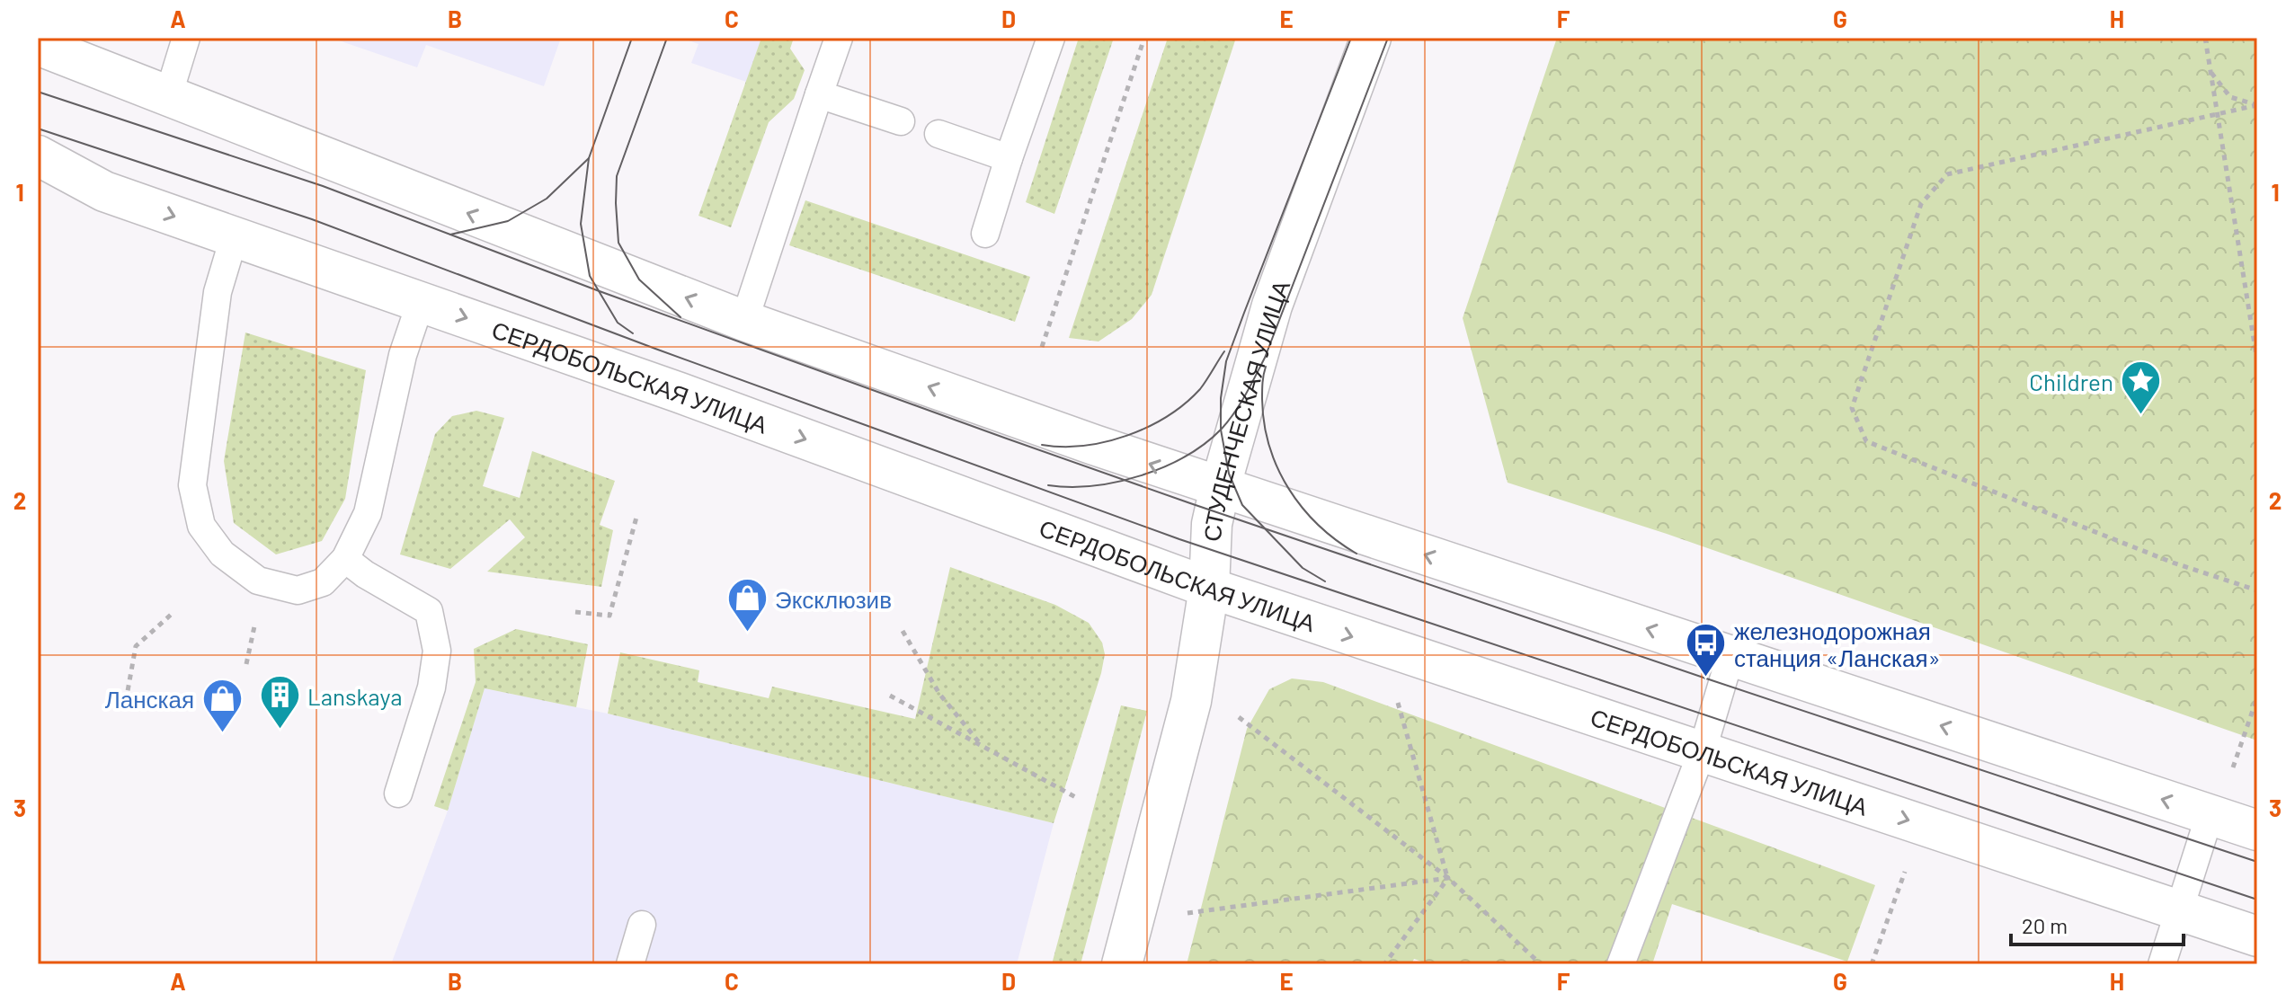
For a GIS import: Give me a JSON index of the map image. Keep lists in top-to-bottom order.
{
  "streets": {
    "main road": ["СЕРДОБОЛЬСКАЯ УЛИЦА", "СТУДЕНЧЕСКАЯ УЛИЦА"]
  },
  "crossings": [
    ["СЕРДОБОЛЬСКАЯ УЛИЦА", "СТУДЕНЧЕСКАЯ УЛИЦА"]
  ],
  "places": {
    "place": ["Children"],
    "shop": ["Эксклюзив", "Ланская"],
    "bus stop": ["железнодорожная станция «Ланская»"],
    "building": ["Lanskaya"]
  },
  "scale_bar": "20 m",
  "grid": {
    "columns": [
      "A",
      "B",
      "C",
      "D",
      "E",
      "F",
      "G",
      "H"
    ],
    "rows": ["1", "2", "3"]
  }
}
